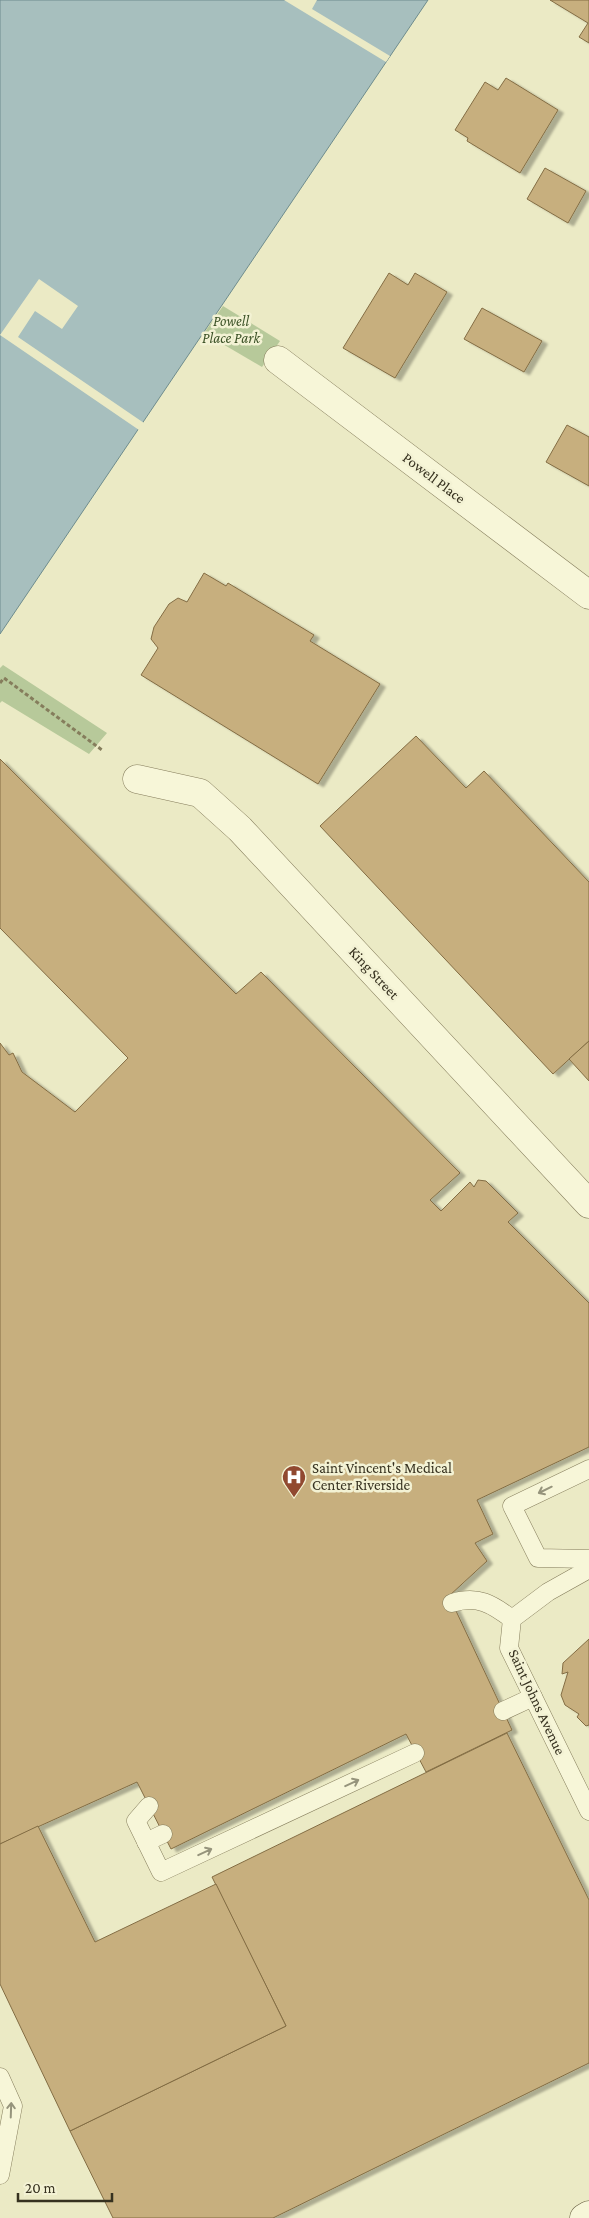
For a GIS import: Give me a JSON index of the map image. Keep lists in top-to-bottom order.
{
  "streets": {
    "street": ["Powell Place", "King Street"],
    "lane": ["Saint Johns Avenue"]
  },
  "parks": ["Powell Place Park"],
  "places": {
    "hospital": ["Saint Vincent's Medical Center Riverside"]
  },
  "scale_bar": "20 m"
}
